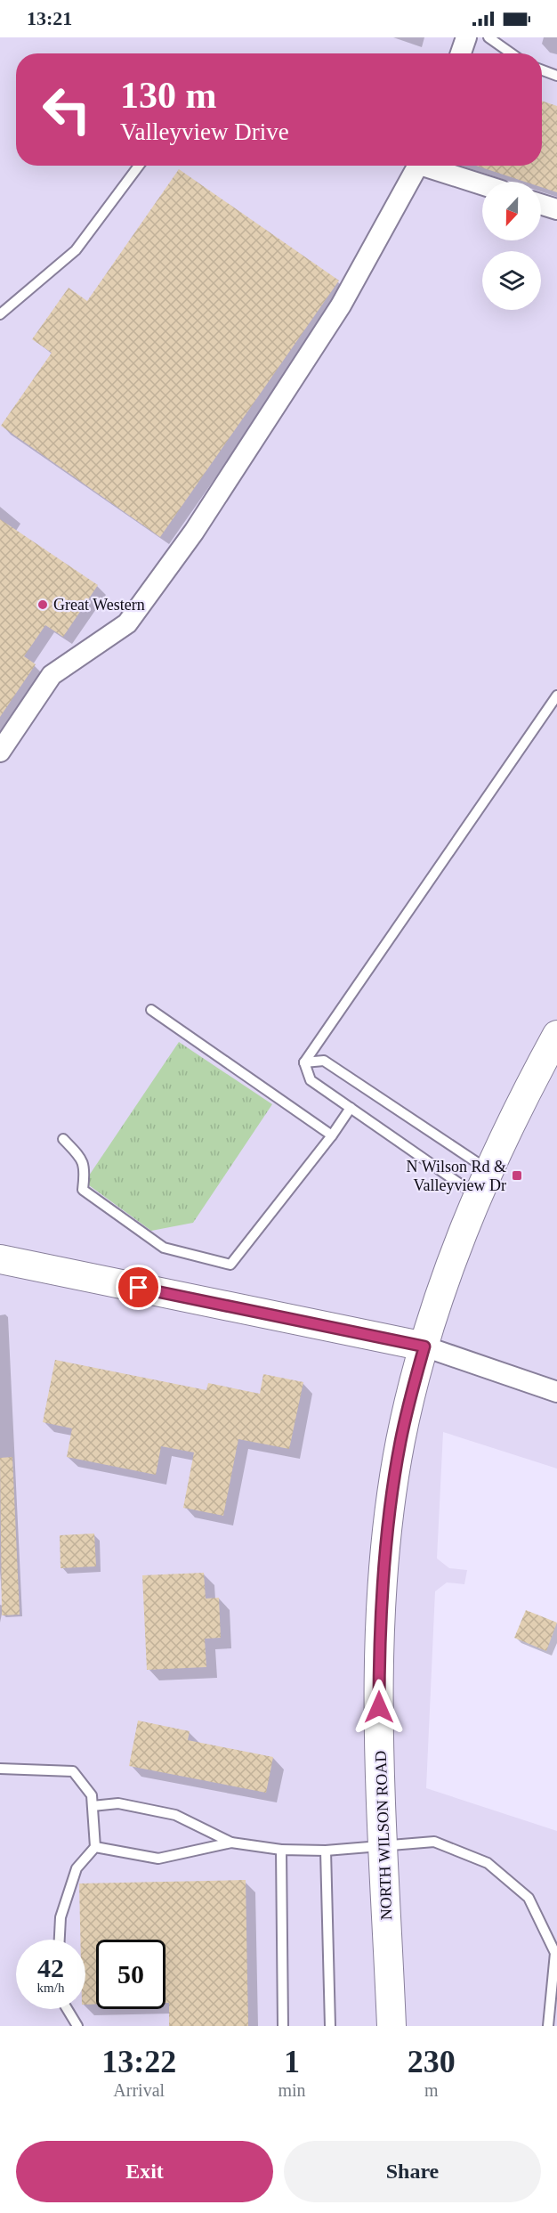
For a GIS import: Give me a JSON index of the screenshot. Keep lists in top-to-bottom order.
{
  "streets": {
    "main road": ["NORTH WILSON ROAD"]
  },
  "places": {
    "other": ["Great Western"],
    "transit": ["N Wilson Rd & Valleyview Dr"]
  },
  "north": "bottom",
  "page": {
    "status": "13:21",
    "turn": ["130 m", "Valleyview Drive"],
    "speed": "42 km/h",
    "limit": "50",
    "eta": [
      "13:22",
      "Arrival",
      "1",
      "min",
      "230",
      "m"
    ],
    "buttons": ["Exit", "Share"]
  }
}
